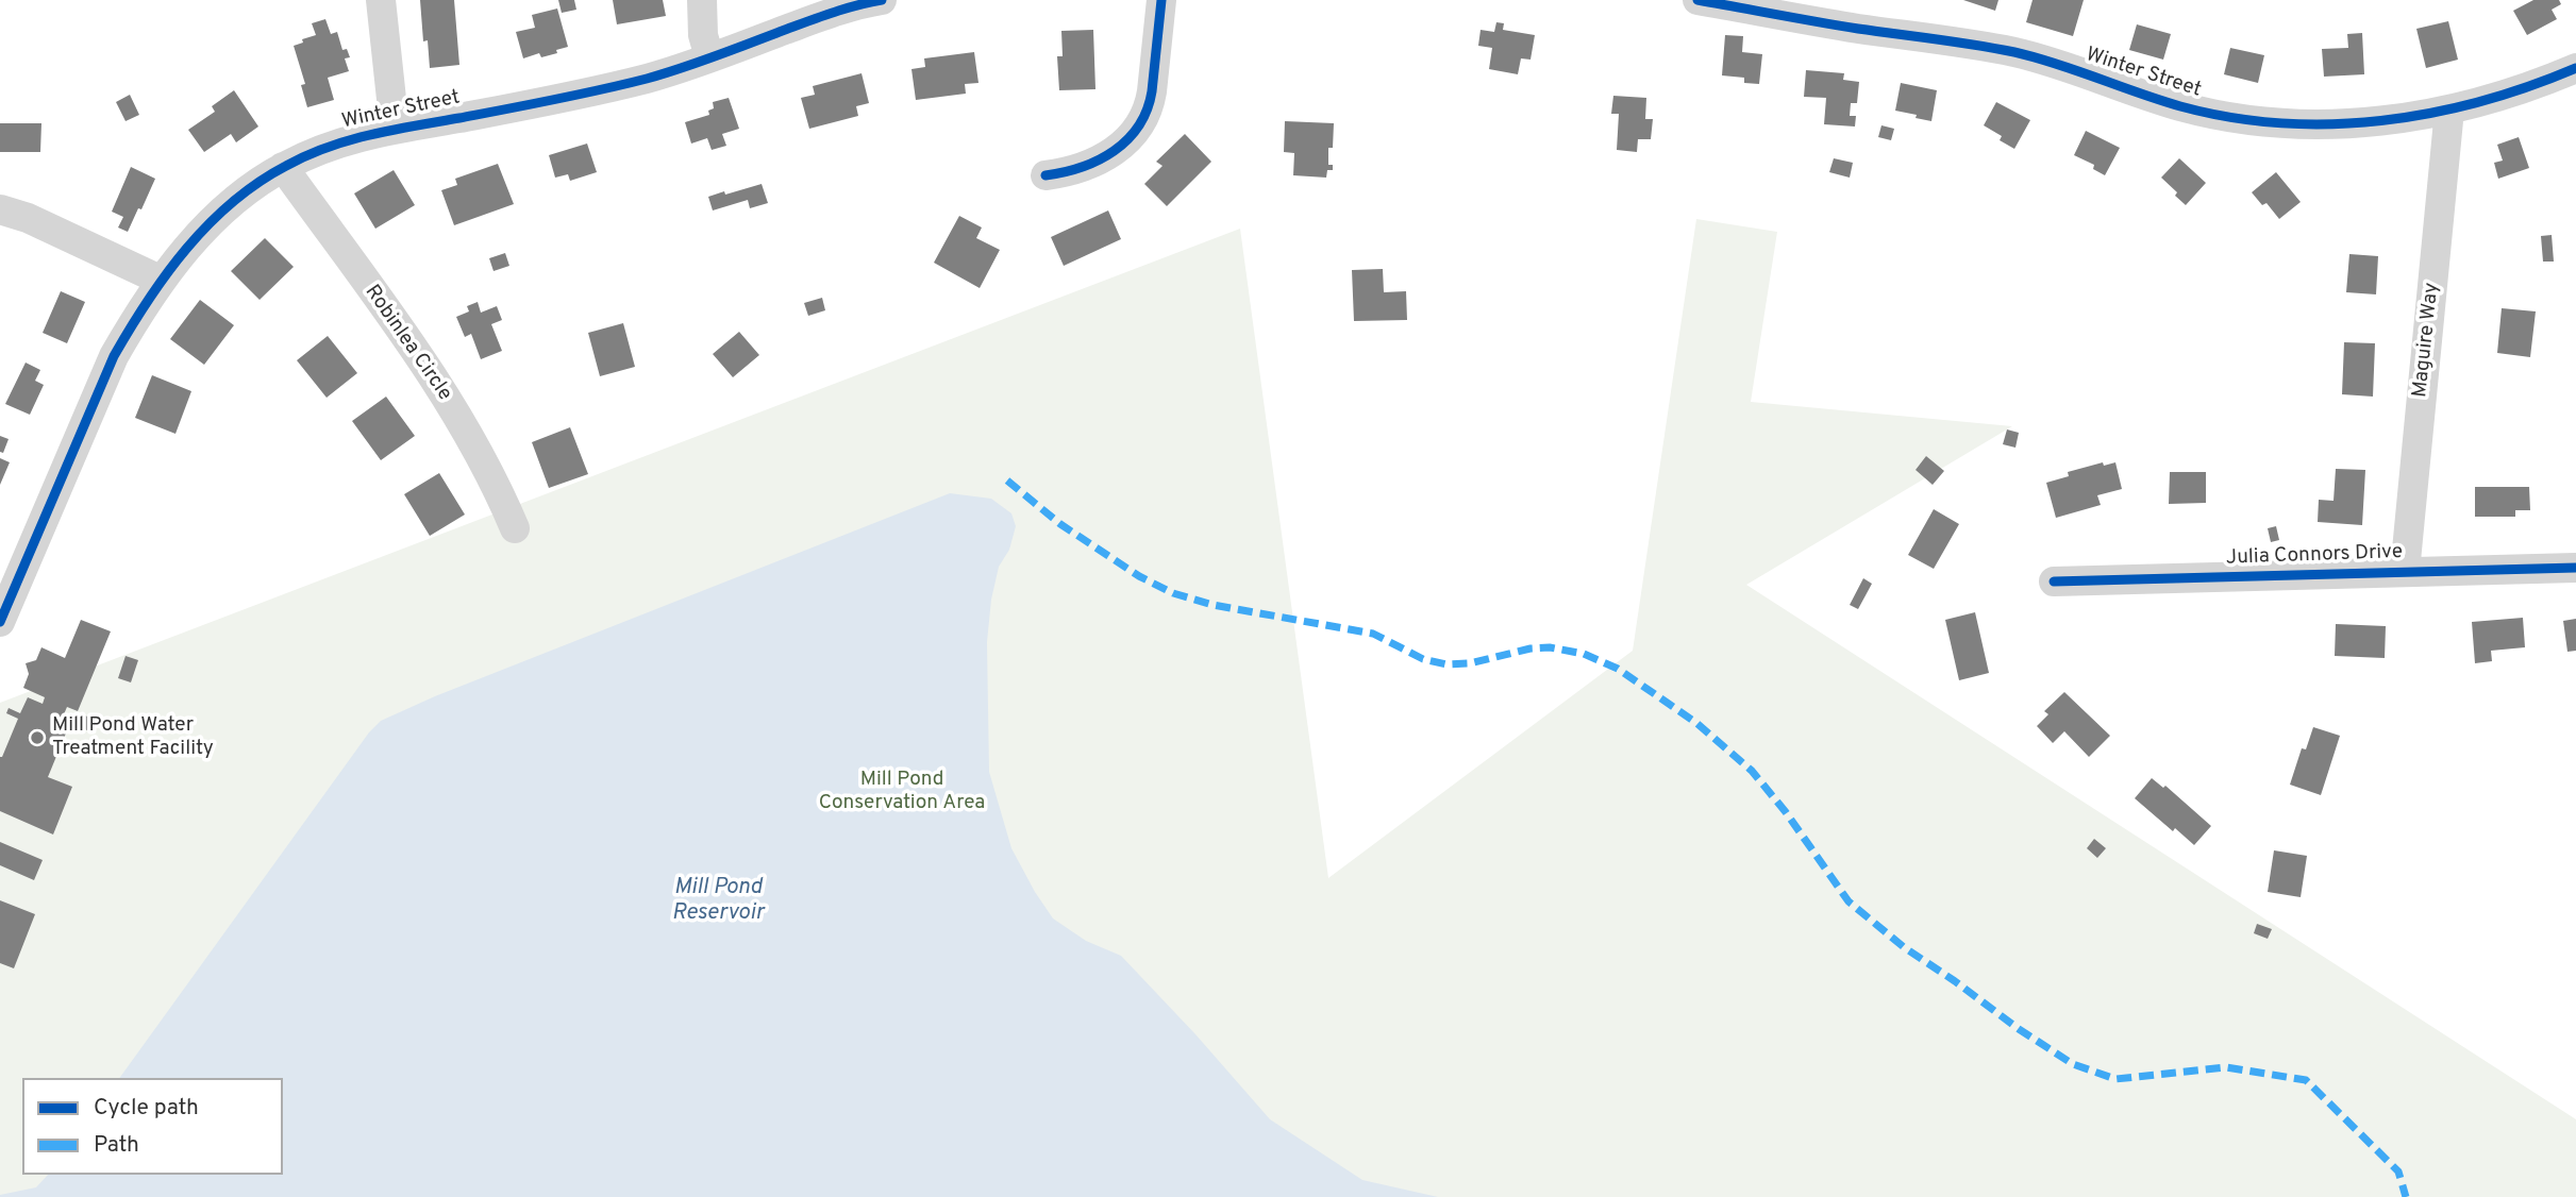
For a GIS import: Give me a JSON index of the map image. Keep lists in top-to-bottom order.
{
  "streets": {
    "street": [
      "Winter Street",
      "Maguire Way",
      "Robinlea Circle",
      "Julia Connors Drive"
    ]
  },
  "crossings": [
    ["Winter Street", "Maguire Way"],
    ["Winter Street", "Robinlea Circle"],
    ["Maguire Way", "Julia Connors Drive"]
  ],
  "water": ["Mill Pond Reservoir"],
  "parks": ["Mill Pond Conservation Area"],
  "places": ["Mill Pond Water Treatment Facility"],
  "legend": ["Cycle path", "Path"]
}
